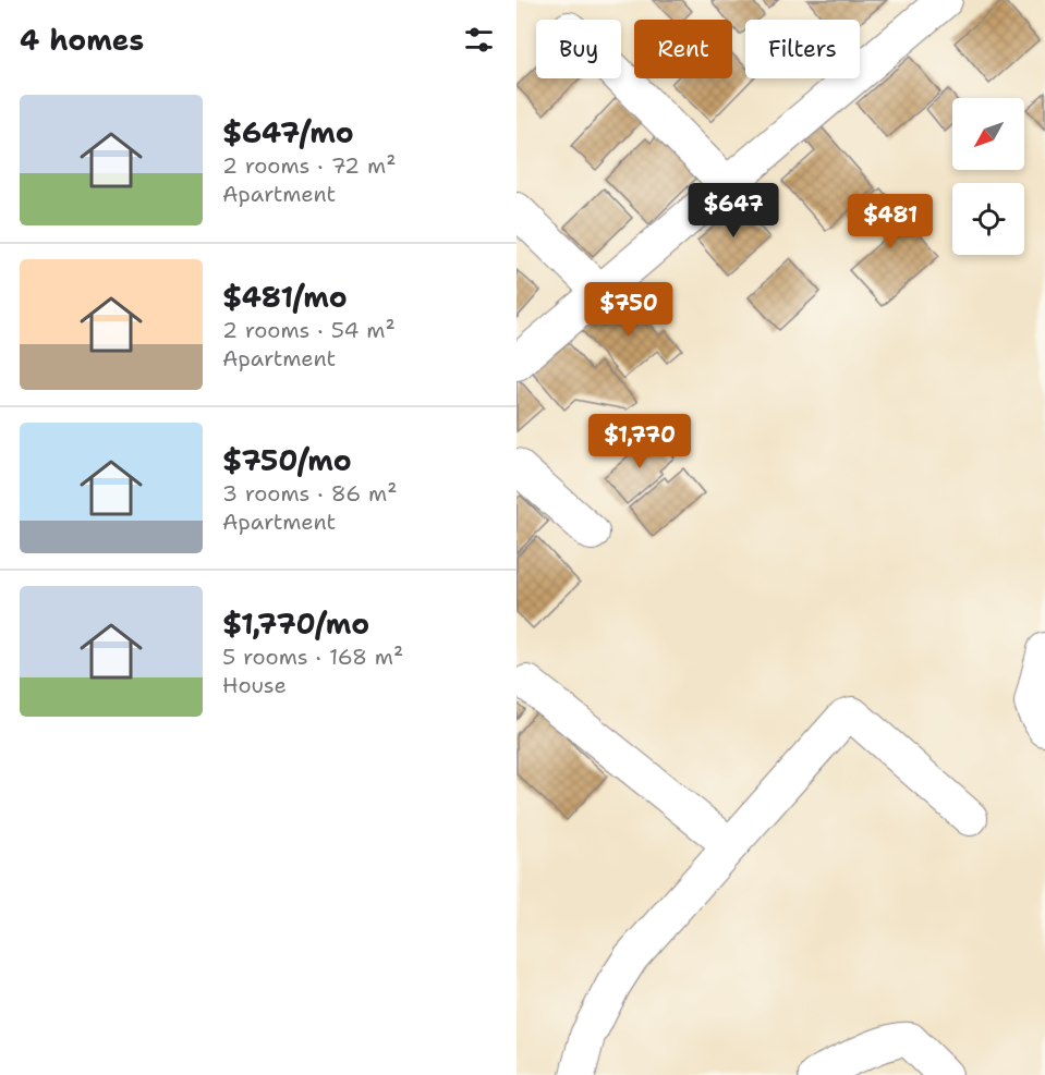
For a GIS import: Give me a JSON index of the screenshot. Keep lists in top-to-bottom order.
{
  "north": "bottom left",
  "page": {
    "heading": "4 homes",
    "chip": ["Buy", "Rent", "Filters"],
    "list": [
      {
        "name": "$647/mo",
        "note": "2 rooms · 72 m² · Apartment"
      },
      {
        "name": "$481/mo",
        "note": "2 rooms · 54 m² · Apartment"
      },
      {
        "name": "$750/mo",
        "note": "3 rooms · 86 m² · Apartment"
      },
      {
        "name": "$1,770/mo",
        "note": "5 rooms · 168 m² · House"
      }
    ],
    "price": [
      "$647",
      "$481",
      "$750",
      "$1,770"
    ]
  }
}
